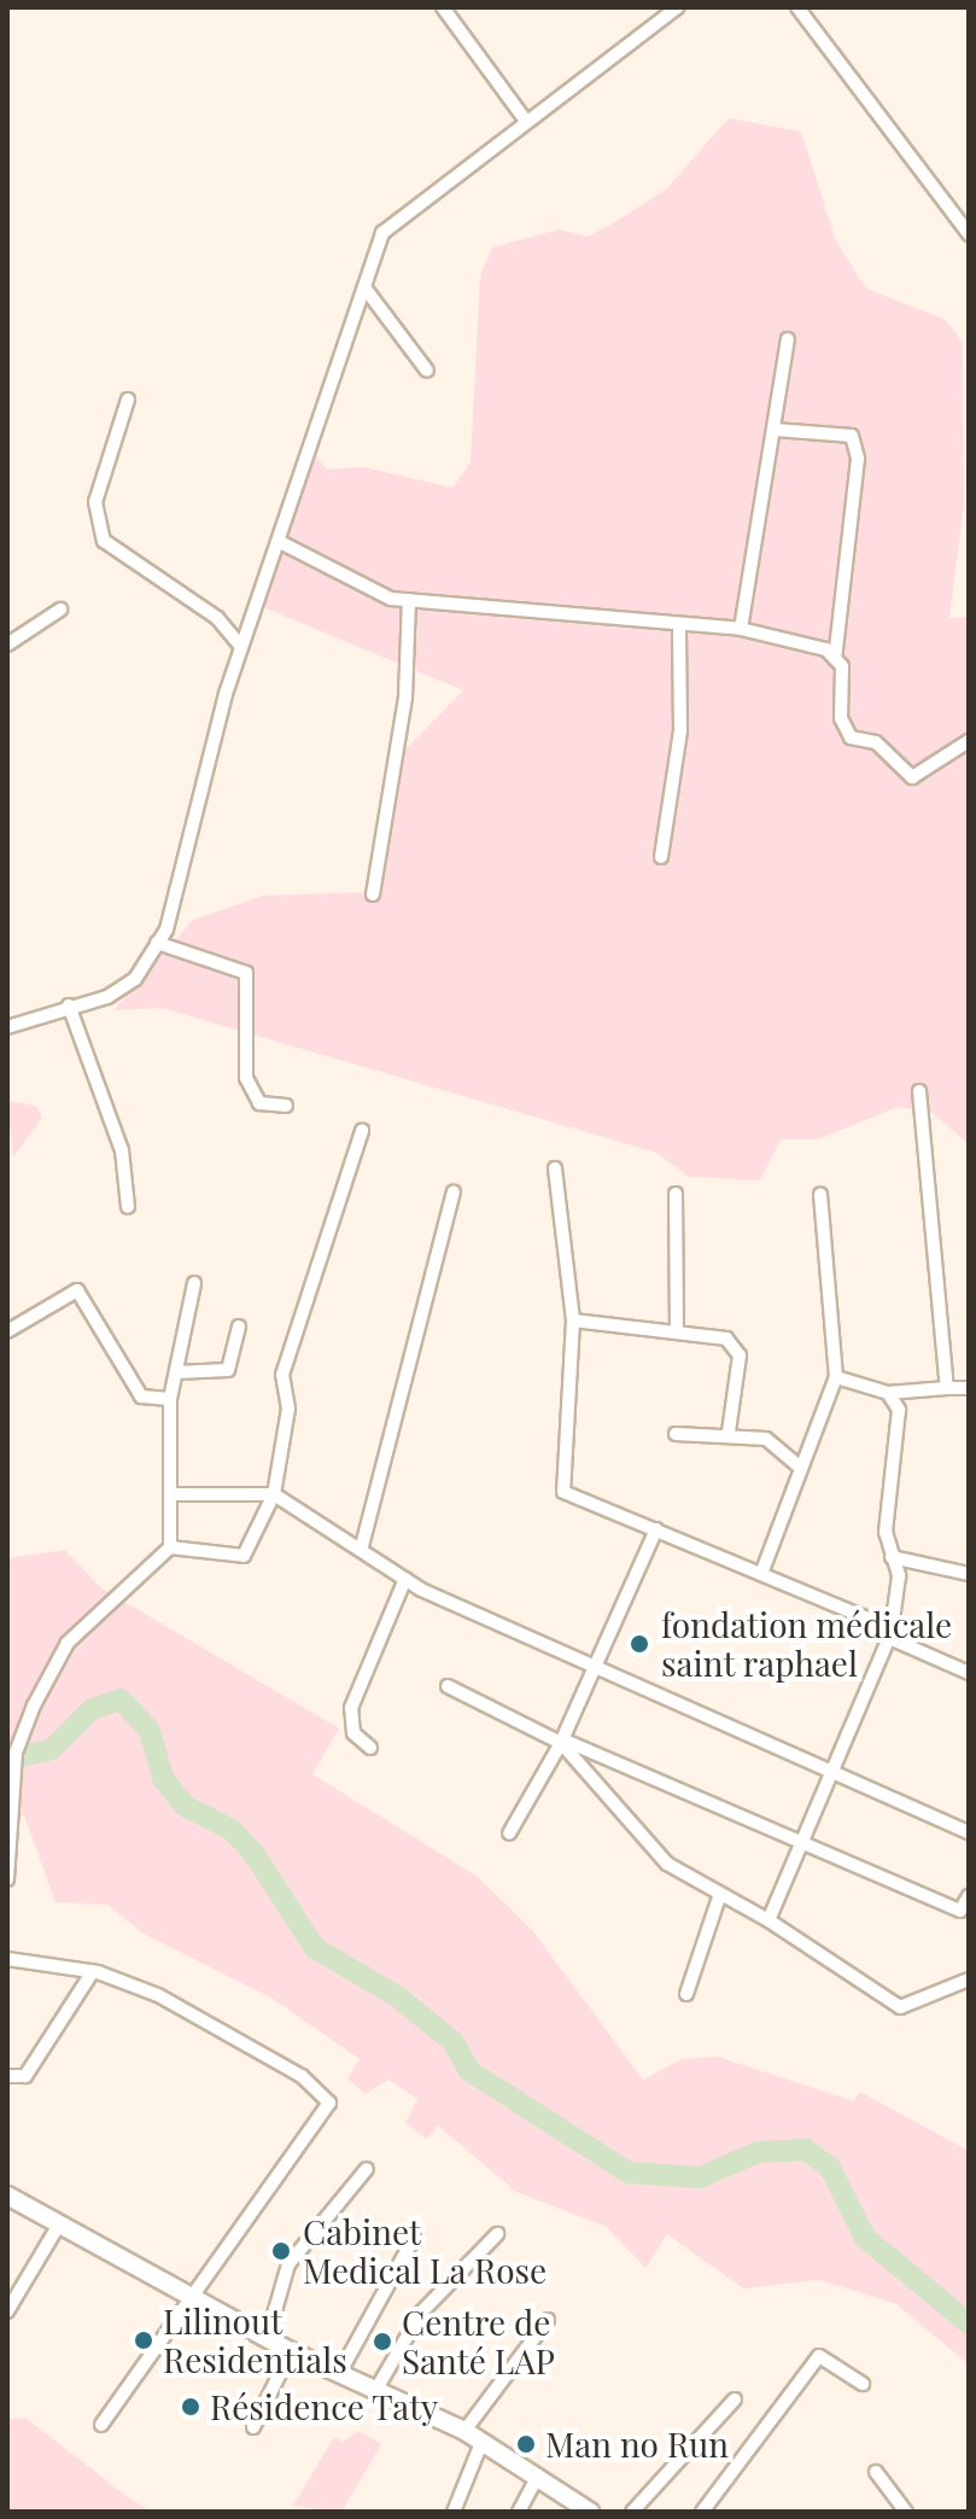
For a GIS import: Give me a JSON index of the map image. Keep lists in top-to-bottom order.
{
  "places": [
    "fondation médicale saint raphael",
    "Cabinet Medical La Rose",
    "Lilinout Residentials",
    "Centre de Santé LAP",
    "Résidence Taty",
    "Man no Run"
  ]
}
